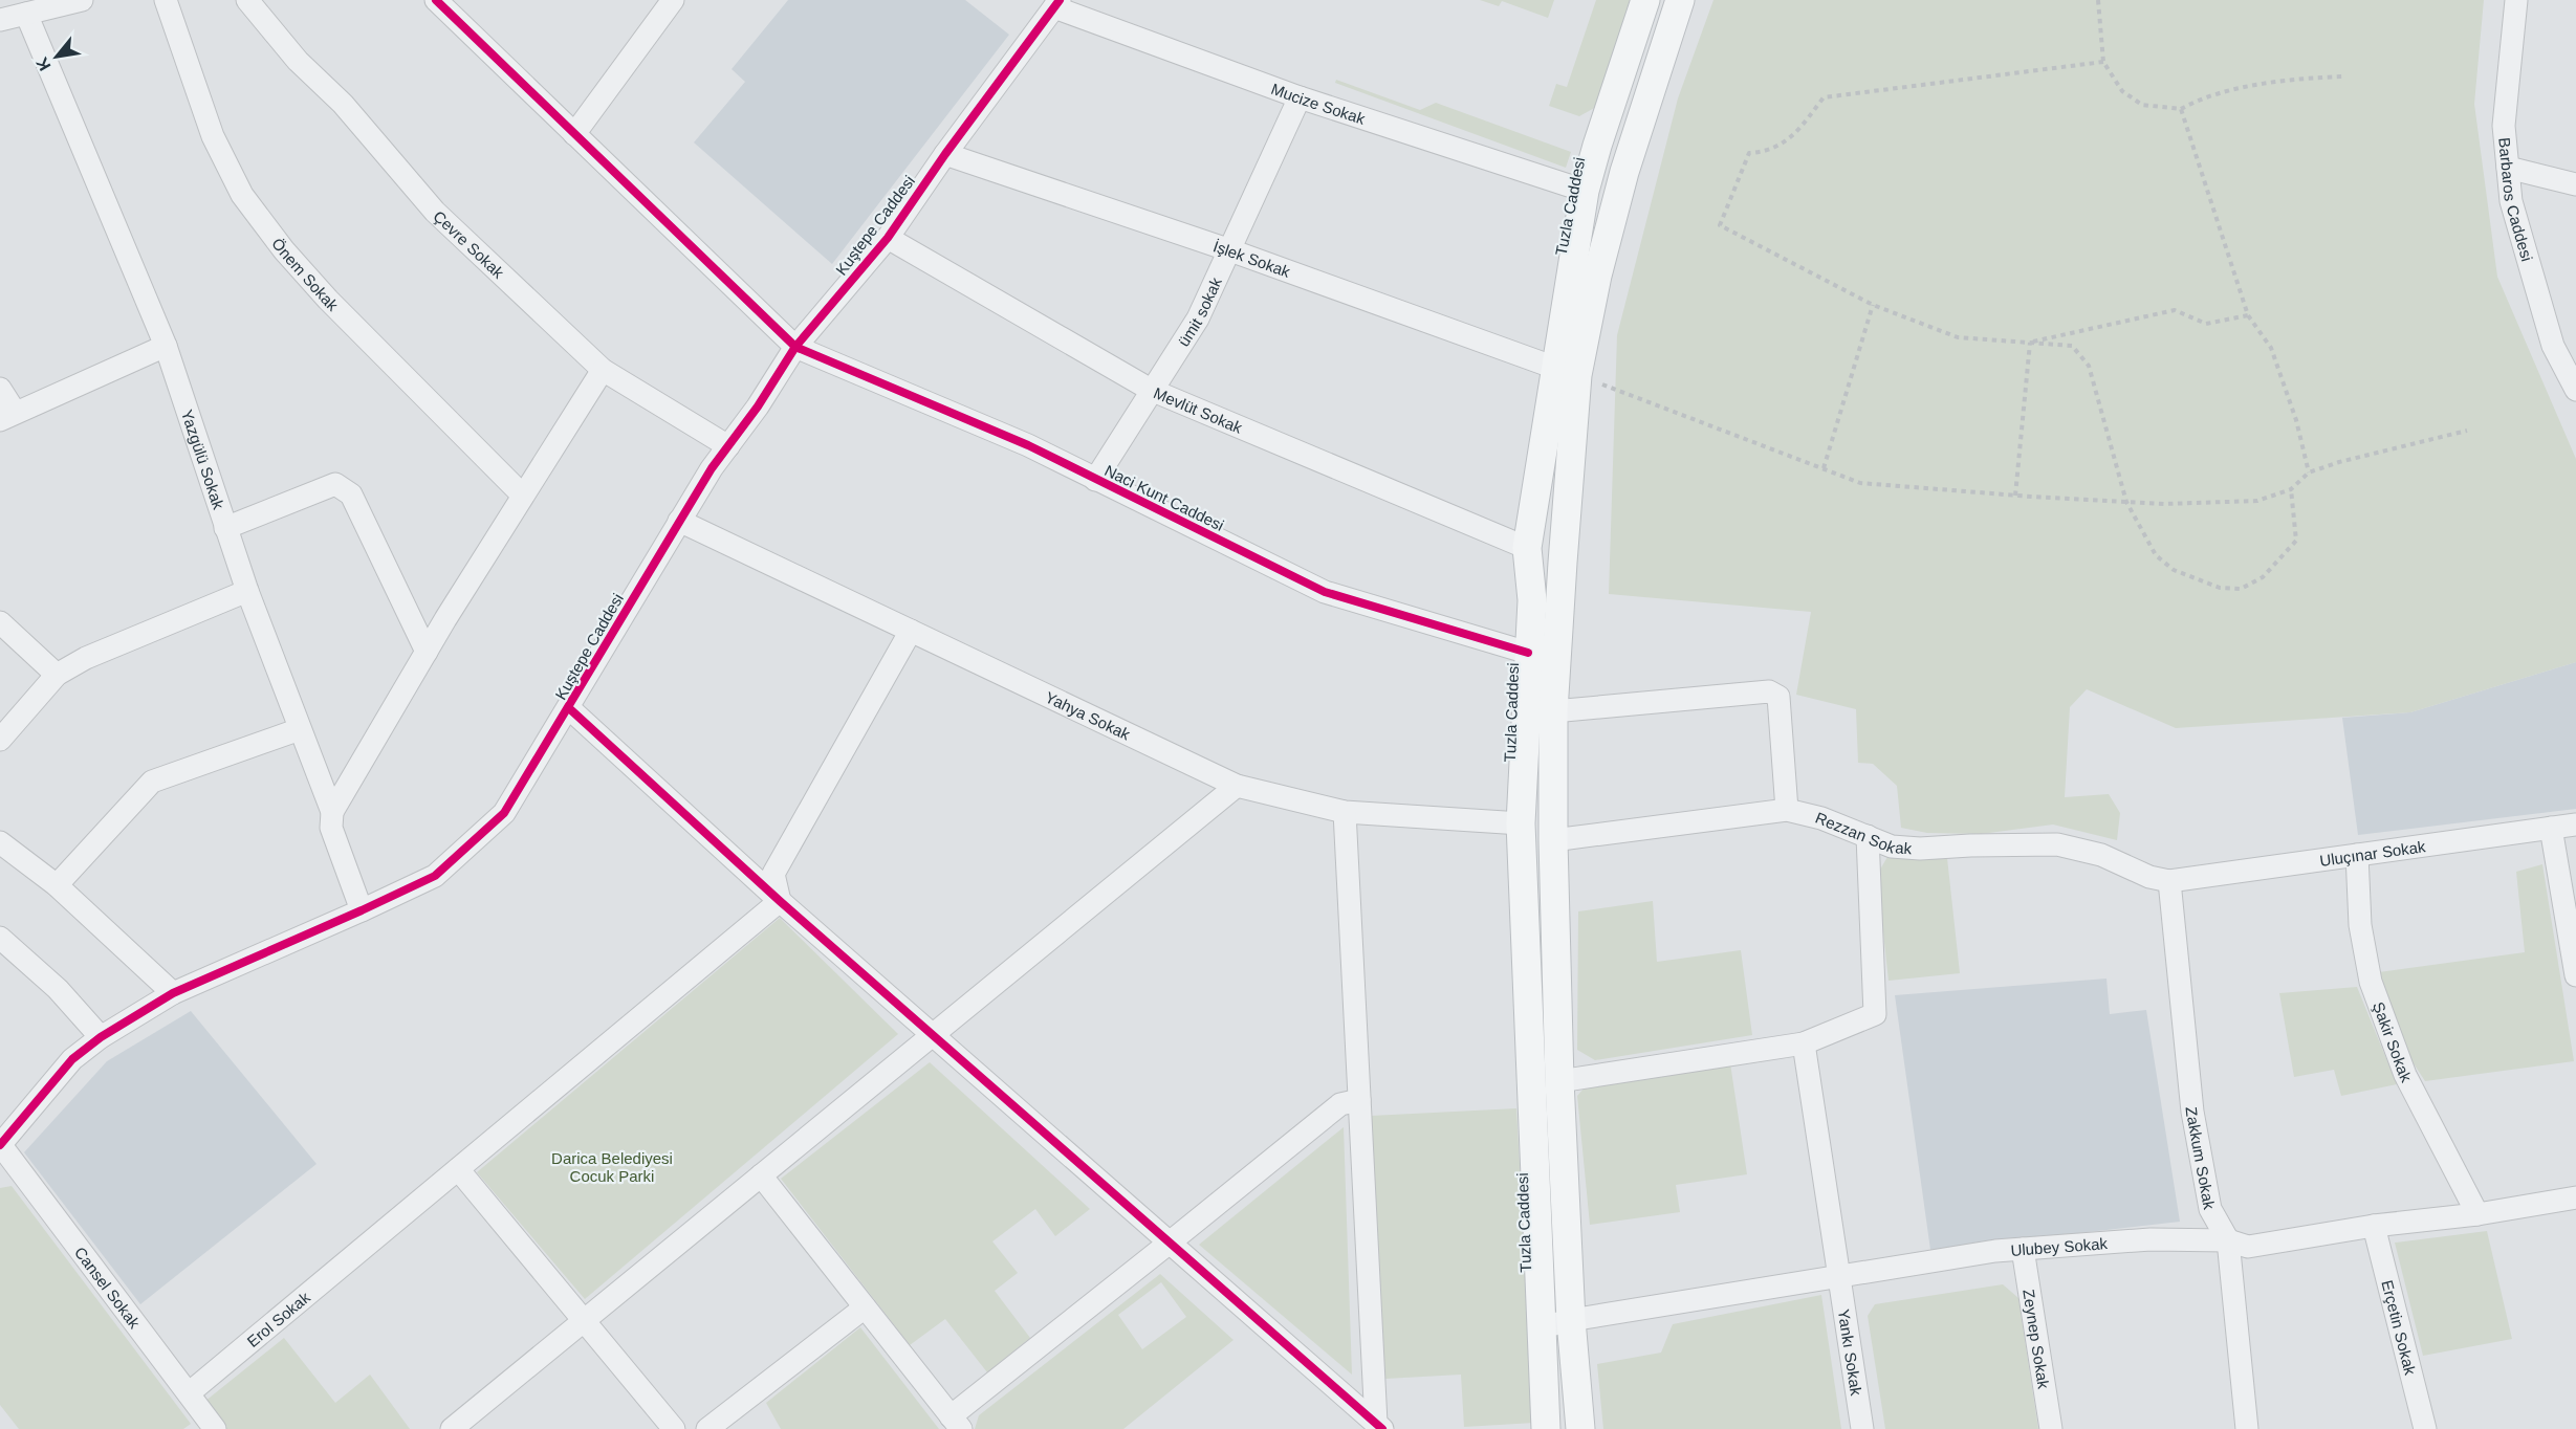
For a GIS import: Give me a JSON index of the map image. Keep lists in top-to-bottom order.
{
  "streets": {
    "main road": ["Tuzla Caddesi"],
    "street": [
      "Mucize Sokak",
      "Barbaros Caddesi",
      "Kuştepe Caddesi",
      "Çevre Sokak",
      "İşlek Sokak",
      "Önem Sokak",
      "ümit sokak",
      "Mevlüt Sokak",
      "Yazgülü Sokak",
      "Naci Kunt Caddesi",
      "Yahya Sokak",
      "Rezzan Sokak",
      "Uluçınar Sokak",
      "Şakir Sokak",
      "Zakkum Sokak",
      "Ulubey Sokak",
      "Cansel Sokak",
      "Erol Sokak",
      "Erçetin Sokak",
      "Zeynep Sokak",
      "Yankı Sokak"
    ]
  },
  "crossings": [
    ["Mucize Sokak", "Tuzla Caddesi"],
    ["Mucize Sokak", "Kuştepe Caddesi"],
    ["Mucize Sokak", "ümit sokak"],
    ["Tuzla Caddesi", "İşlek Sokak"],
    ["Tuzla Caddesi", "Mevlüt Sokak"],
    ["Tuzla Caddesi", "Naci Kunt Caddesi"],
    ["Tuzla Caddesi", "Yahya Sokak"],
    ["Tuzla Caddesi", "Rezzan Sokak"],
    ["Tuzla Caddesi", "Ulubey Sokak"],
    ["Kuştepe Caddesi", "Çevre Sokak"],
    ["Kuştepe Caddesi", "İşlek Sokak"],
    ["Kuştepe Caddesi", "Mevlüt Sokak"],
    ["Kuştepe Caddesi", "Yazgülü Sokak"],
    ["Kuştepe Caddesi", "Naci Kunt Caddesi"],
    ["Kuştepe Caddesi", "Yahya Sokak"],
    ["Kuştepe Caddesi", "Cansel Sokak"],
    ["İşlek Sokak", "ümit sokak"],
    ["ümit sokak", "Mevlüt Sokak"],
    ["ümit sokak", "Naci Kunt Caddesi"],
    ["Rezzan Sokak", "Uluçınar Sokak"],
    ["Rezzan Sokak", "Zakkum Sokak"],
    ["Uluçınar Sokak", "Şakir Sokak"],
    ["Uluçınar Sokak", "Zakkum Sokak"],
    ["Şakir Sokak", "Ulubey Sokak"],
    ["Zakkum Sokak", "Ulubey Sokak"],
    ["Ulubey Sokak", "Erçetin Sokak"],
    ["Ulubey Sokak", "Zeynep Sokak"],
    ["Ulubey Sokak", "Yankı Sokak"],
    ["Cansel Sokak", "Erol Sokak"]
  ],
  "parks": ["Darica Belediyesi Cocuk Parki"],
  "north": "bottom left"
}
